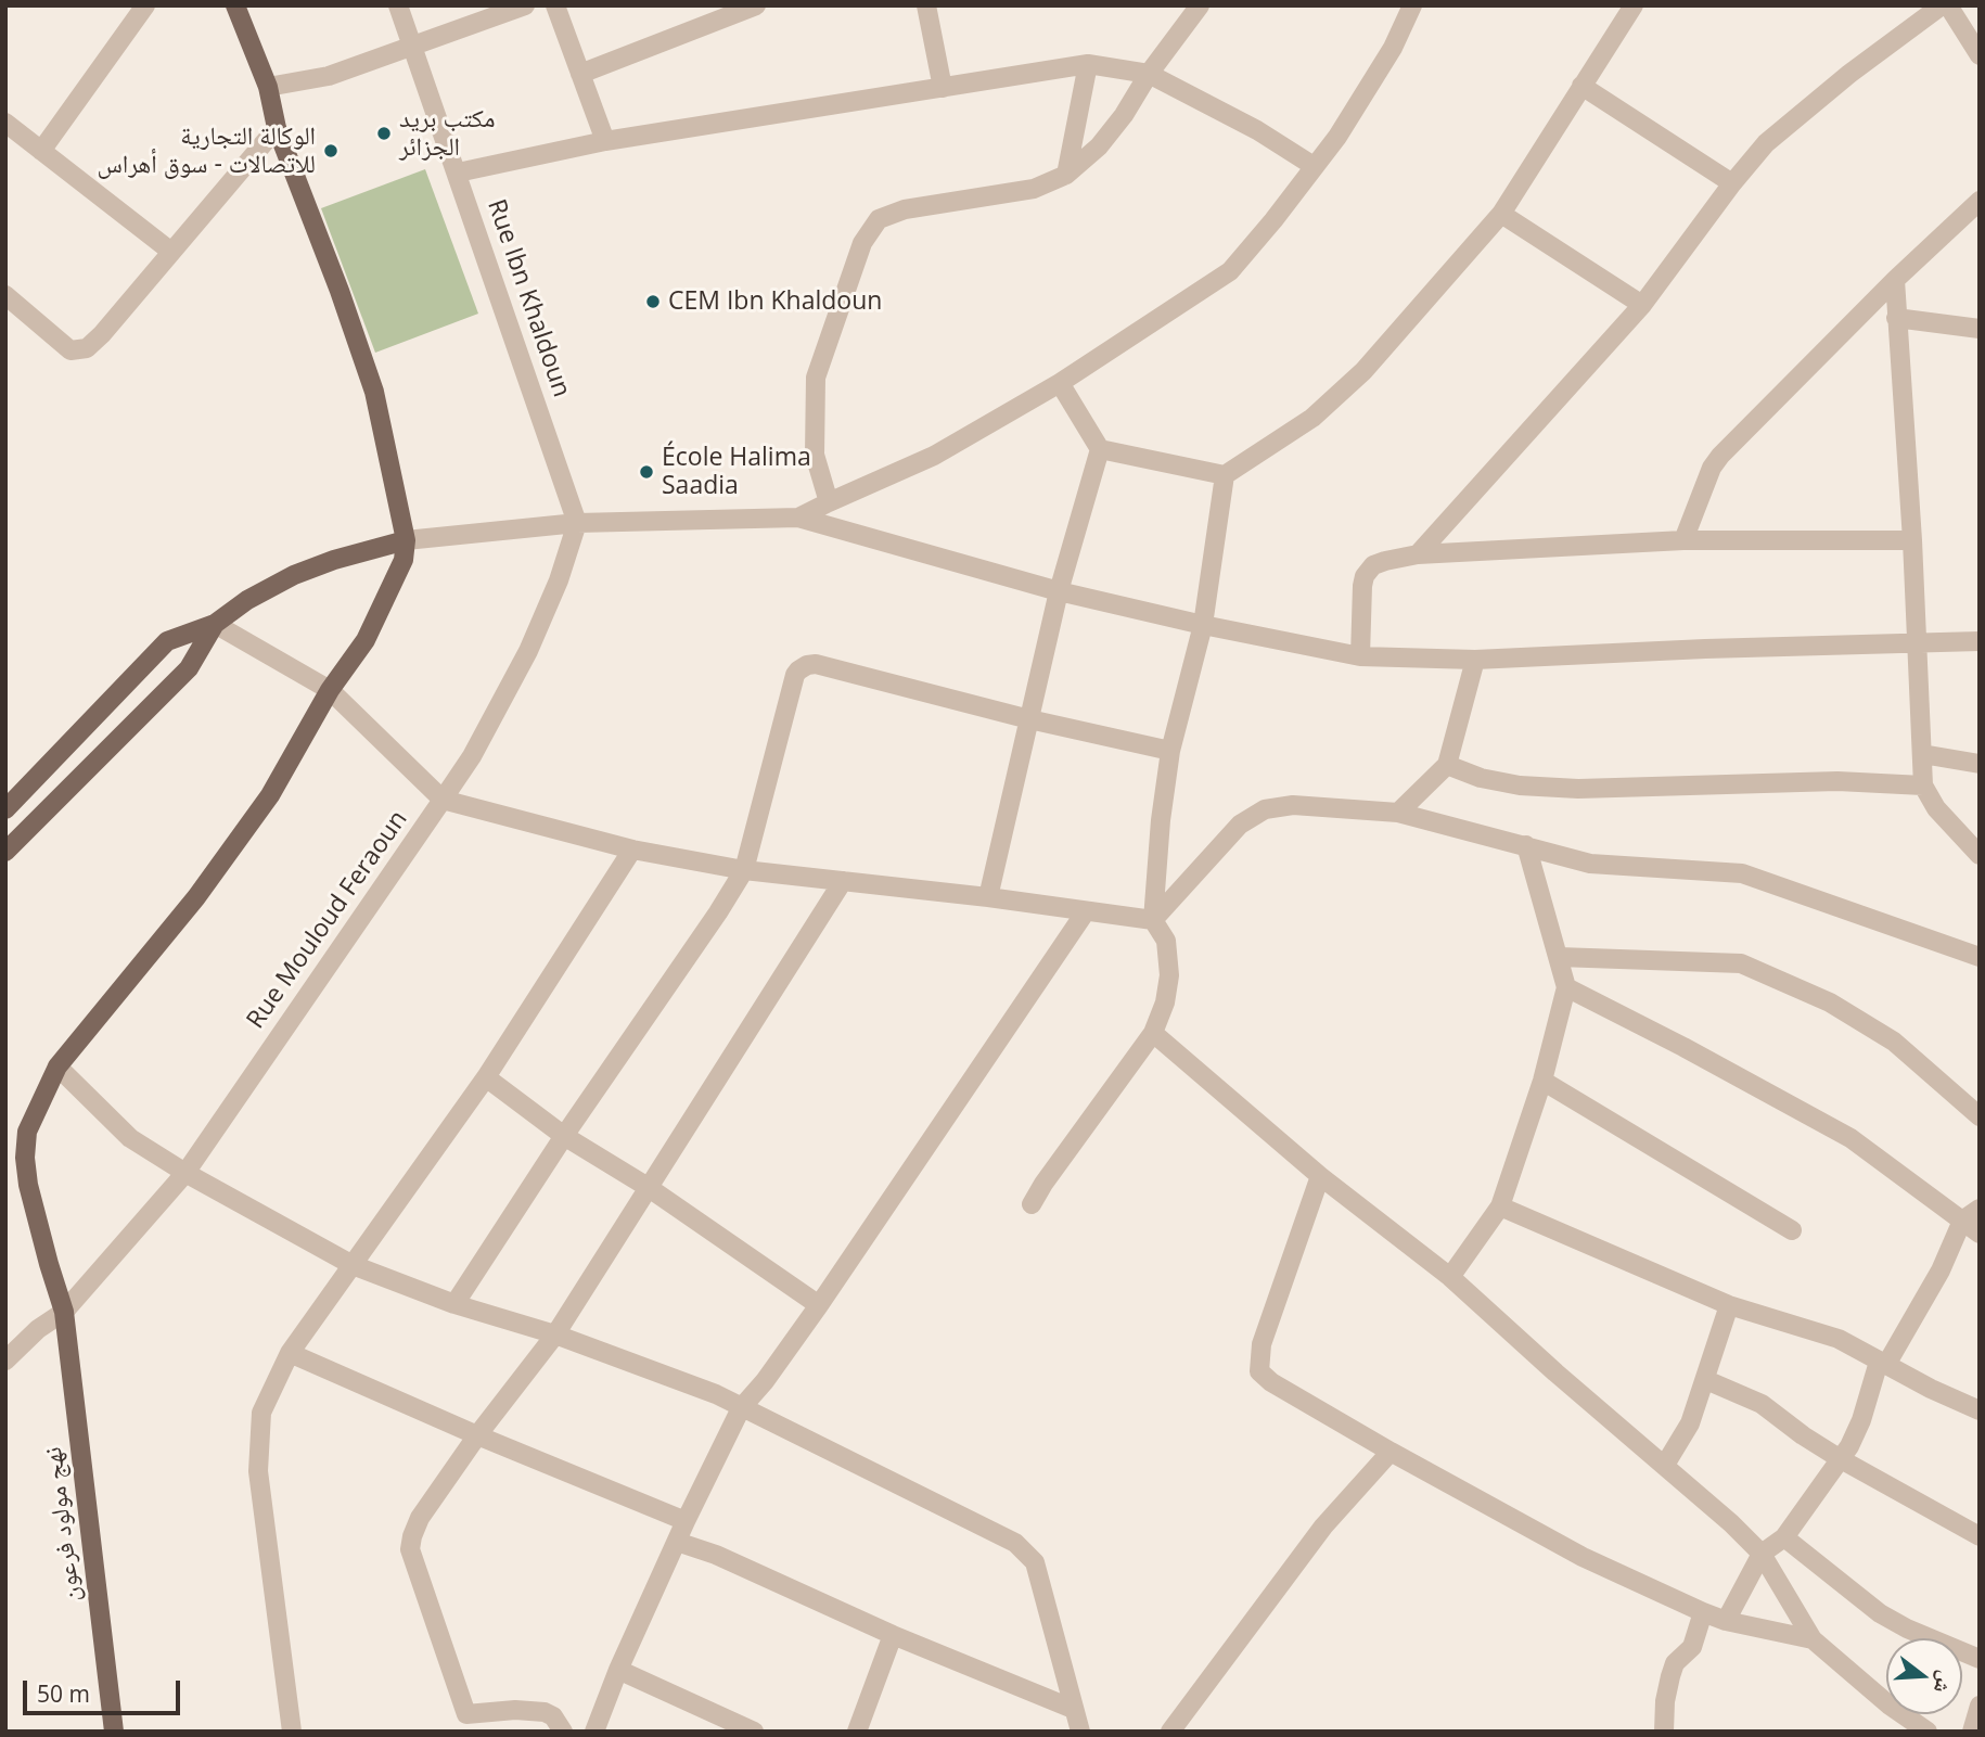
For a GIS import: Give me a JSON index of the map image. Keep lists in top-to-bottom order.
{
  "streets": {
    "main road": ["نهج مولود فرعون"],
    "street": ["Rue Ibn Khaldoun", "Rue Mouloud Feraoun"]
  },
  "crossings": [
    ["Rue Ibn Khaldoun", "Rue Mouloud Feraoun"],
    ["Rue Mouloud Feraoun", "نهج مولود فرعون"]
  ],
  "places": [
    "مكتب بريد الجزائر",
    "الوكالة التجارية للاتصالات - سوق أهراس",
    "CEM Ibn Khaldoun",
    "École Halima Saadia"
  ],
  "scale_bar": "50 m",
  "north": "right"
}
